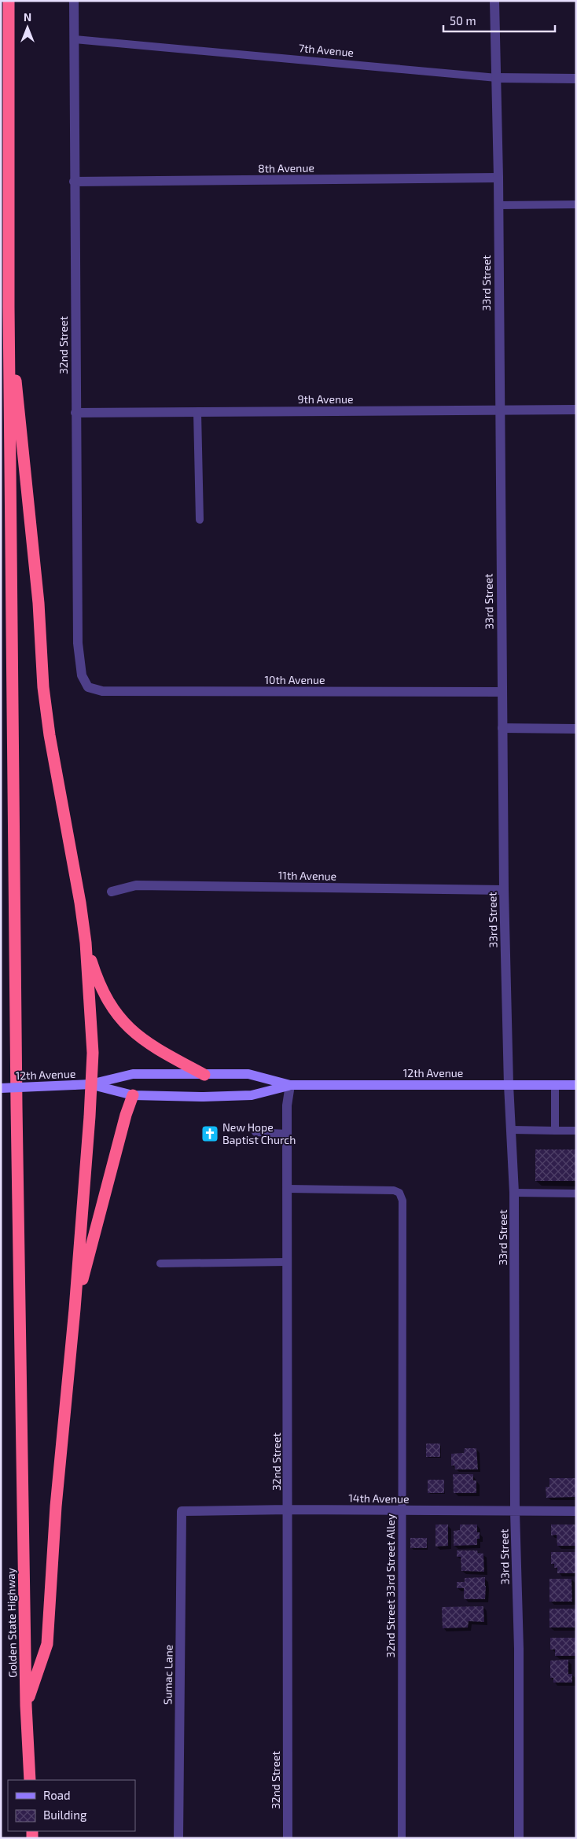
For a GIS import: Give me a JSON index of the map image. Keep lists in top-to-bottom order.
{
  "streets": {
    "highway": ["Golden State Highway"],
    "main road": ["12th Avenue"],
    "street": [
      "7th Avenue",
      "8th Avenue",
      "33rd Street",
      "32nd Street",
      "9th Avenue",
      "10th Avenue",
      "11th Avenue",
      "14th Avenue",
      "Sumac Lane"
    ],
    "lane": ["32nd Street 33rd Street Alley"]
  },
  "crossings": [
    ["7th Avenue", "33rd Street"],
    ["7th Avenue", "32nd Street"],
    ["8th Avenue", "33rd Street"],
    ["8th Avenue", "32nd Street"],
    ["33rd Street", "9th Avenue"],
    ["33rd Street", "10th Avenue"],
    ["33rd Street", "11th Avenue"],
    ["33rd Street", "12th Avenue"],
    ["33rd Street", "14th Avenue"],
    ["32nd Street", "9th Avenue"],
    ["32nd Street", "10th Avenue"],
    ["32nd Street", "12th Avenue"],
    ["32nd Street", "14th Avenue"],
    ["32nd Street", "32nd Street 33rd Street Alley"],
    ["14th Avenue", "32nd Street 33rd Street Alley"],
    ["14th Avenue", "Sumac Lane"]
  ],
  "places": {
    "church": ["New Hope Baptist Church"]
  },
  "legend": ["Road", "Building"],
  "scale_bar": "50 m",
  "north": "top"
}
